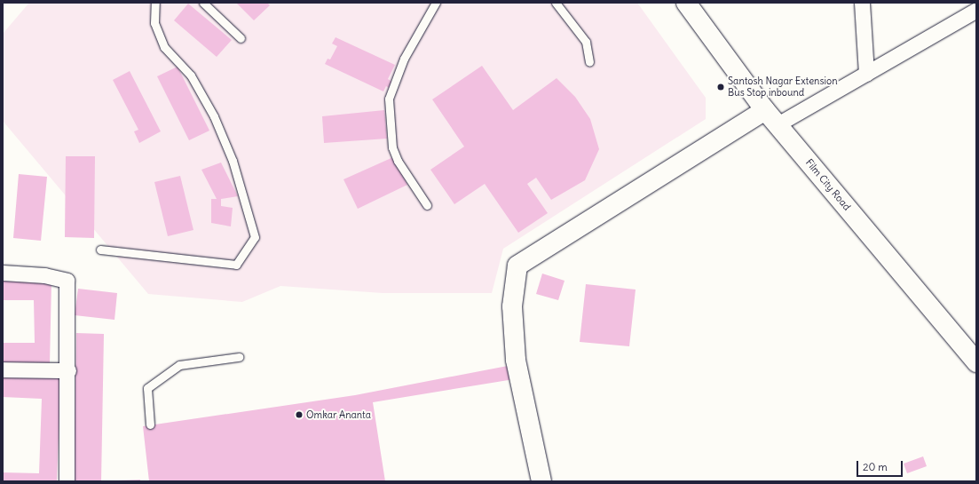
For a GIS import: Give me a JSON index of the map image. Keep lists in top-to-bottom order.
{
  "streets": {
    "street": ["Film City Road"]
  },
  "places": ["Santosh Nagar Extension Bus Stop inbound", "Omkar Ananta"],
  "scale_bar": "20 m"
}
